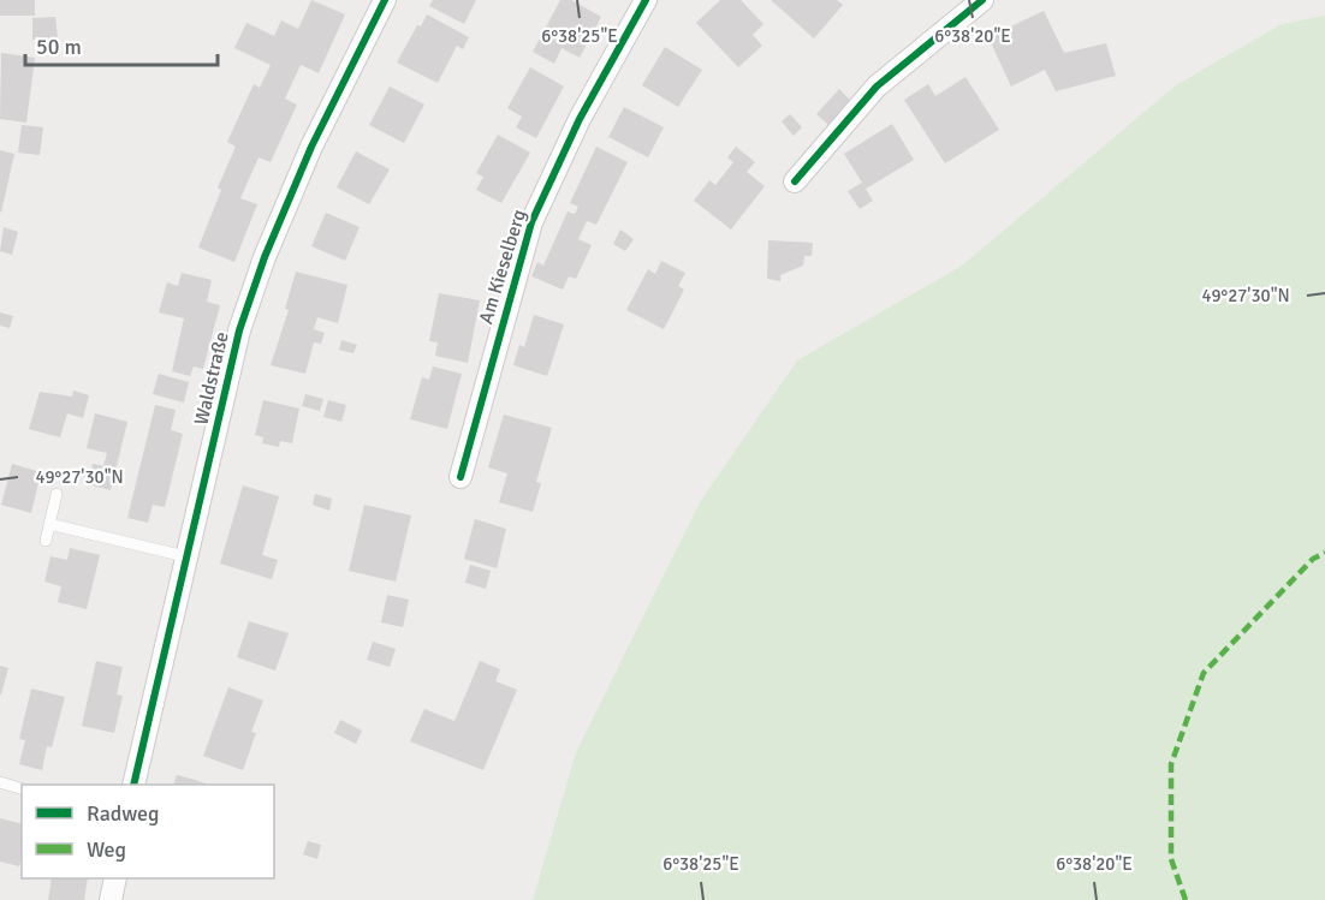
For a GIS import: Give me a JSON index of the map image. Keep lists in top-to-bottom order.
{
  "streets": {
    "street": ["Am Kieselberg", "Waldstraße"]
  },
  "legend": ["Radweg", "Weg"],
  "scale_bar": "50 m",
  "coordinates": ["6°38'25\"E", "6°38'20\"E", "49°27'30\"N"]
}
